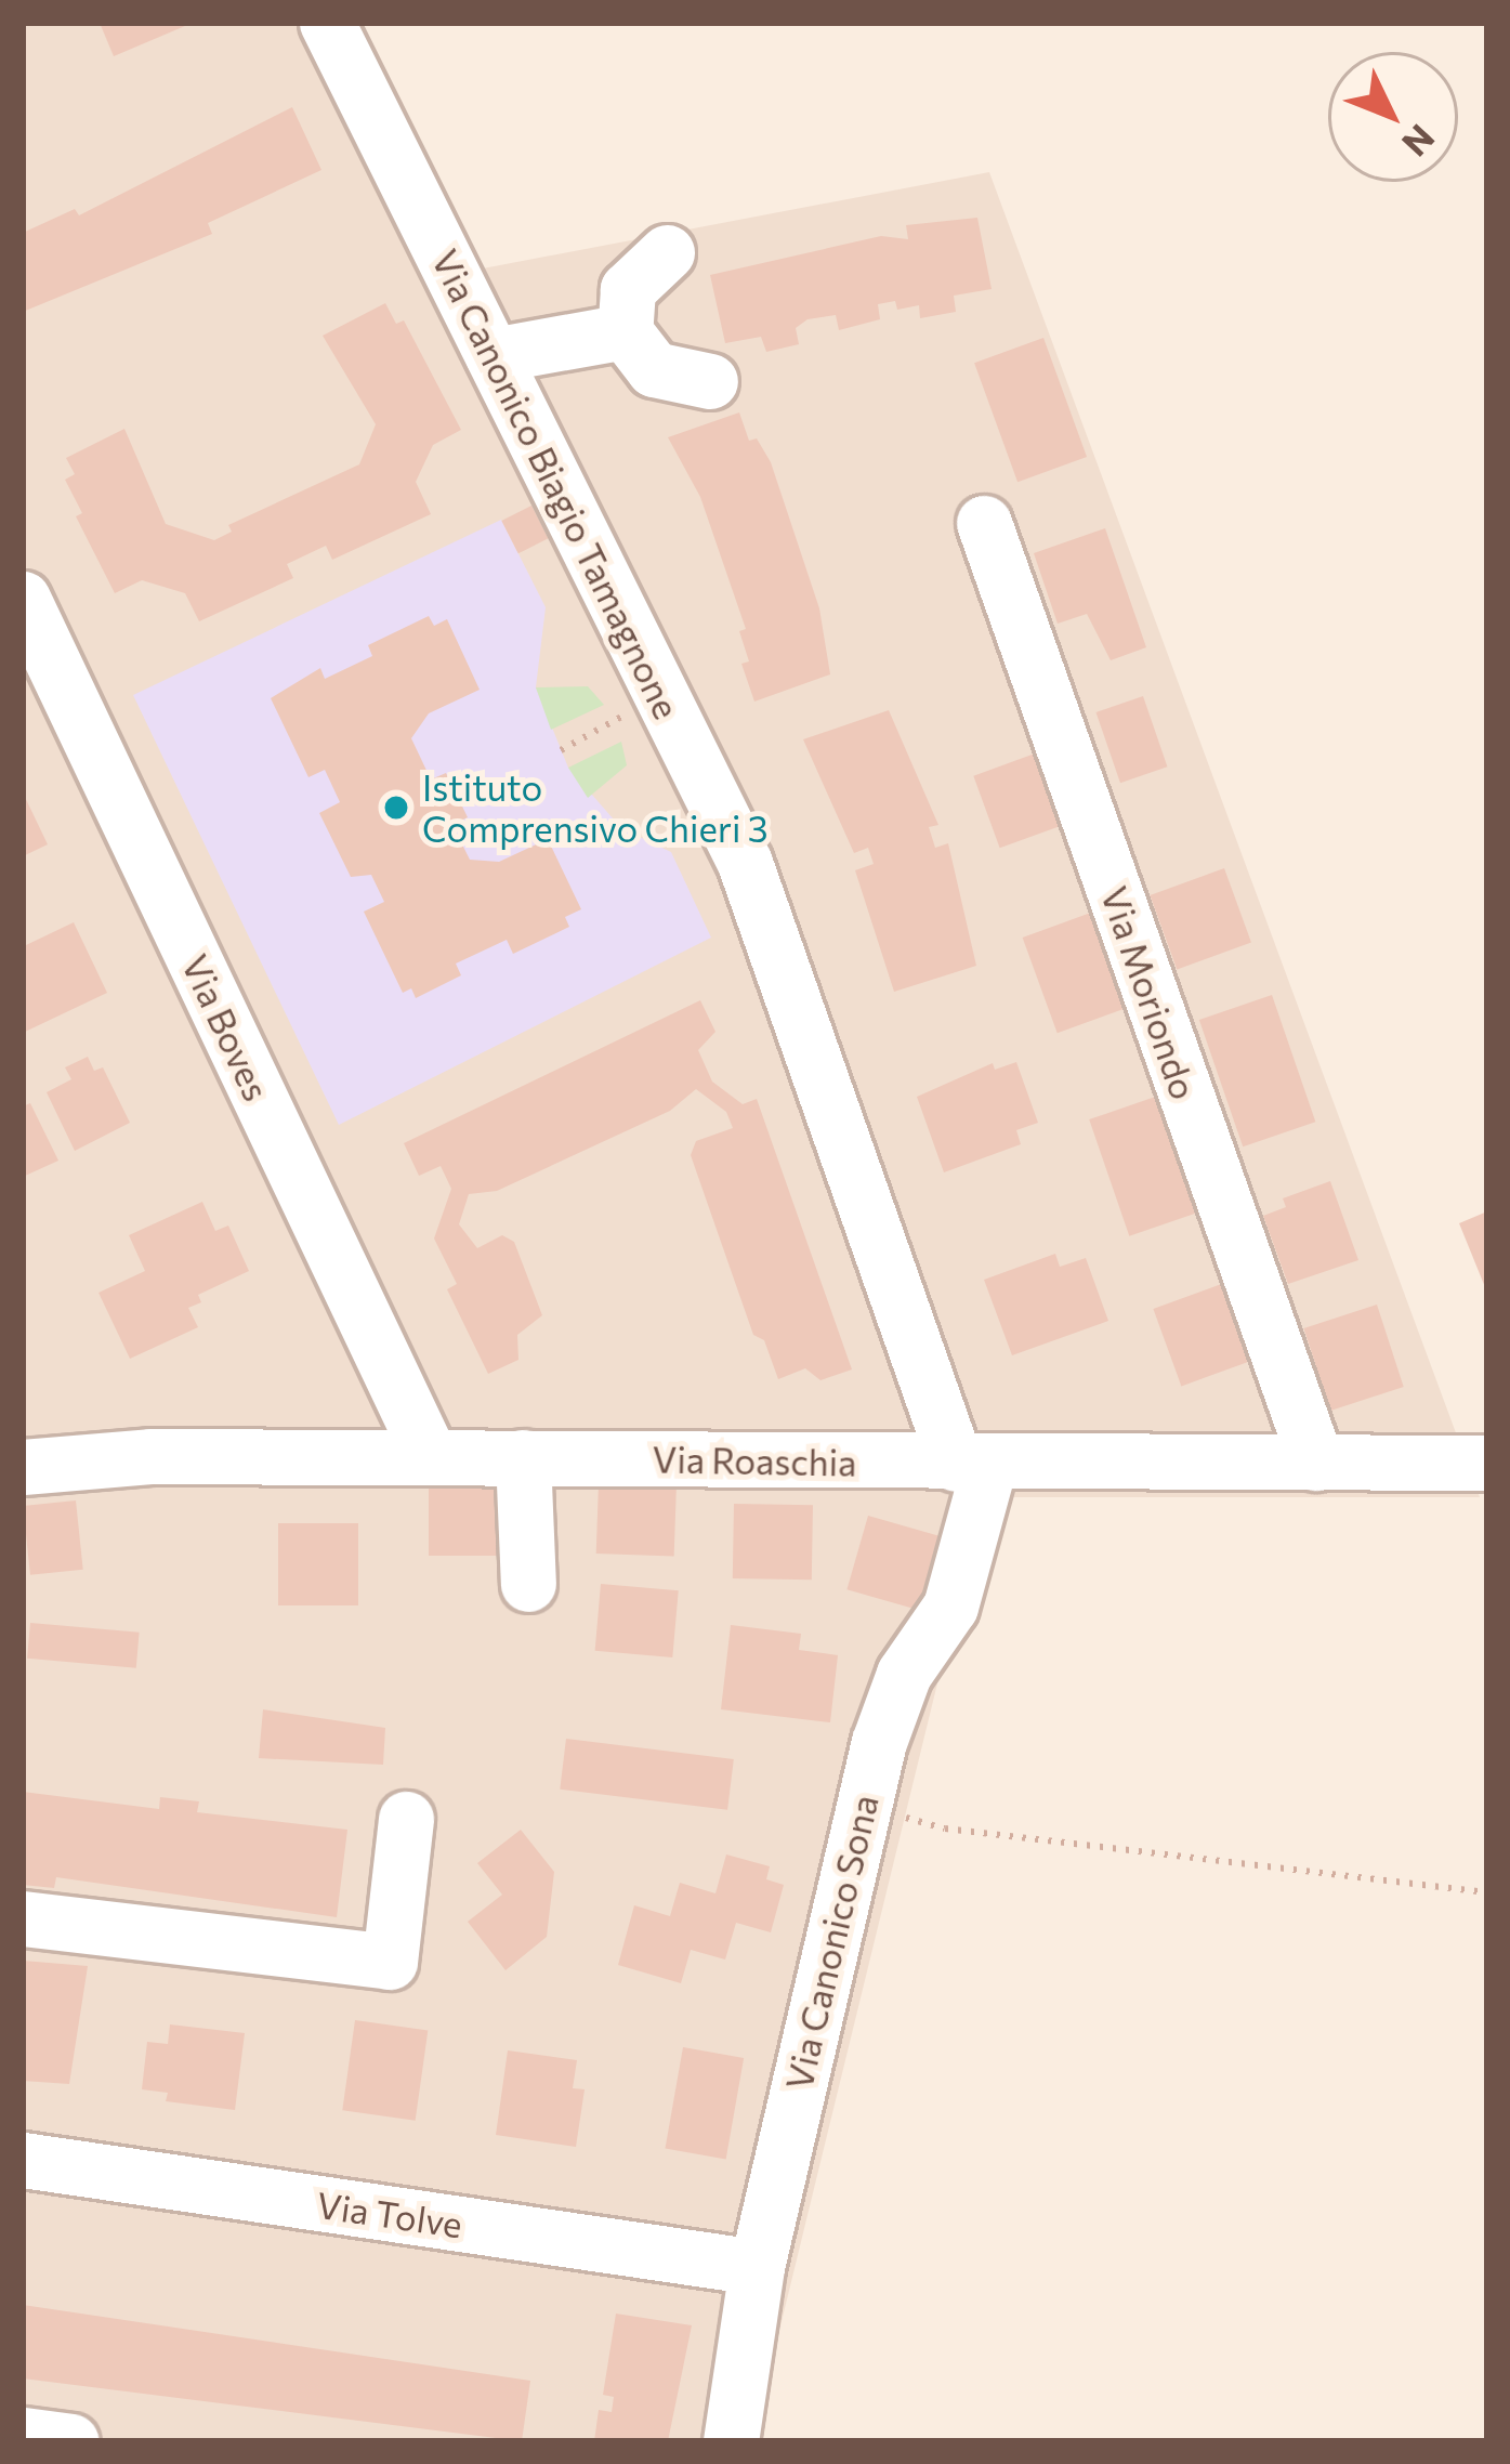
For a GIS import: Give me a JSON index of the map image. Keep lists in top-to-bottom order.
{
  "streets": {
    "street": [
      "Via Canonico Biagio Tamagnone",
      "Via Moriondo",
      "Via Boves",
      "Via Roaschia",
      "Via Canonico Sona",
      "Via Tolve"
    ]
  },
  "crossings": [
    ["Via Canonico Biagio Tamagnone", "Via Roaschia"],
    ["Via Canonico Biagio Tamagnone", "Via Canonico Sona"],
    ["Via Moriondo", "Via Roaschia"],
    ["Via Boves", "Via Roaschia"],
    ["Via Roaschia", "Via Canonico Sona"],
    ["Via Canonico Sona", "Via Tolve"]
  ],
  "places": ["Istituto Comprensivo Chieri 3"],
  "north": "bottom right"
}
